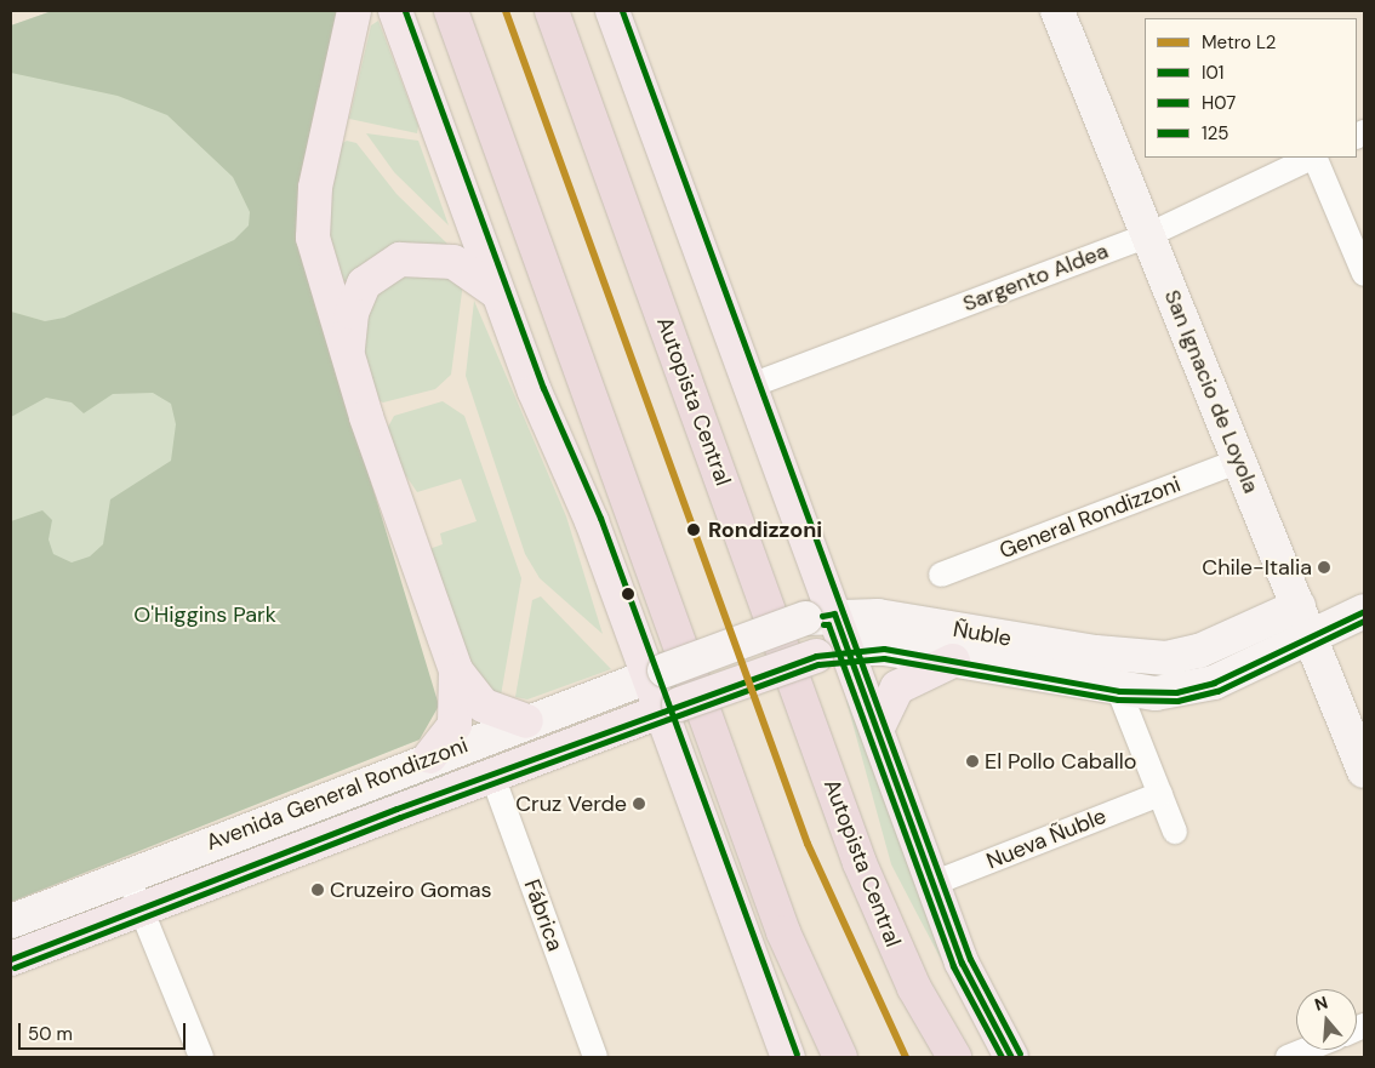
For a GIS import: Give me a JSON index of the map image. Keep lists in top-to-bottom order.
{
  "streets": {
    "highway": ["Autopista Central"],
    "main road": ["San Ignacio de Loyola", "Ñuble", "Avenida General Rondizzoni"],
    "street": [
      "Sargento Aldea",
      "General Rondizzoni",
      "Nueva Ñuble",
      "Fábrica"
    ]
  },
  "crossings": [
    ["Sargento Aldea", "San Ignacio de Loyola"],
    ["San Ignacio de Loyola", "General Rondizzoni"],
    ["San Ignacio de Loyola", "Ñuble"],
    ["Ñuble", "Avenida General Rondizzoni"],
    ["Avenida General Rondizzoni", "Fábrica"]
  ],
  "parks": ["O'Higgins Park"],
  "places": [
    "Rondizzoni",
    "Chile-Italia",
    "El Pollo Caballo",
    "Cruz Verde",
    "Cruzeiro Gomas"
  ],
  "lines": [
    "metro line L2",
    "transit line 125",
    "transit line I01",
    "transit line H07"
  ],
  "legend": [
    "Metro L2",
    "I01",
    "H07",
    "125"
  ],
  "scale_bar": "50 m",
  "north": "top"
}
